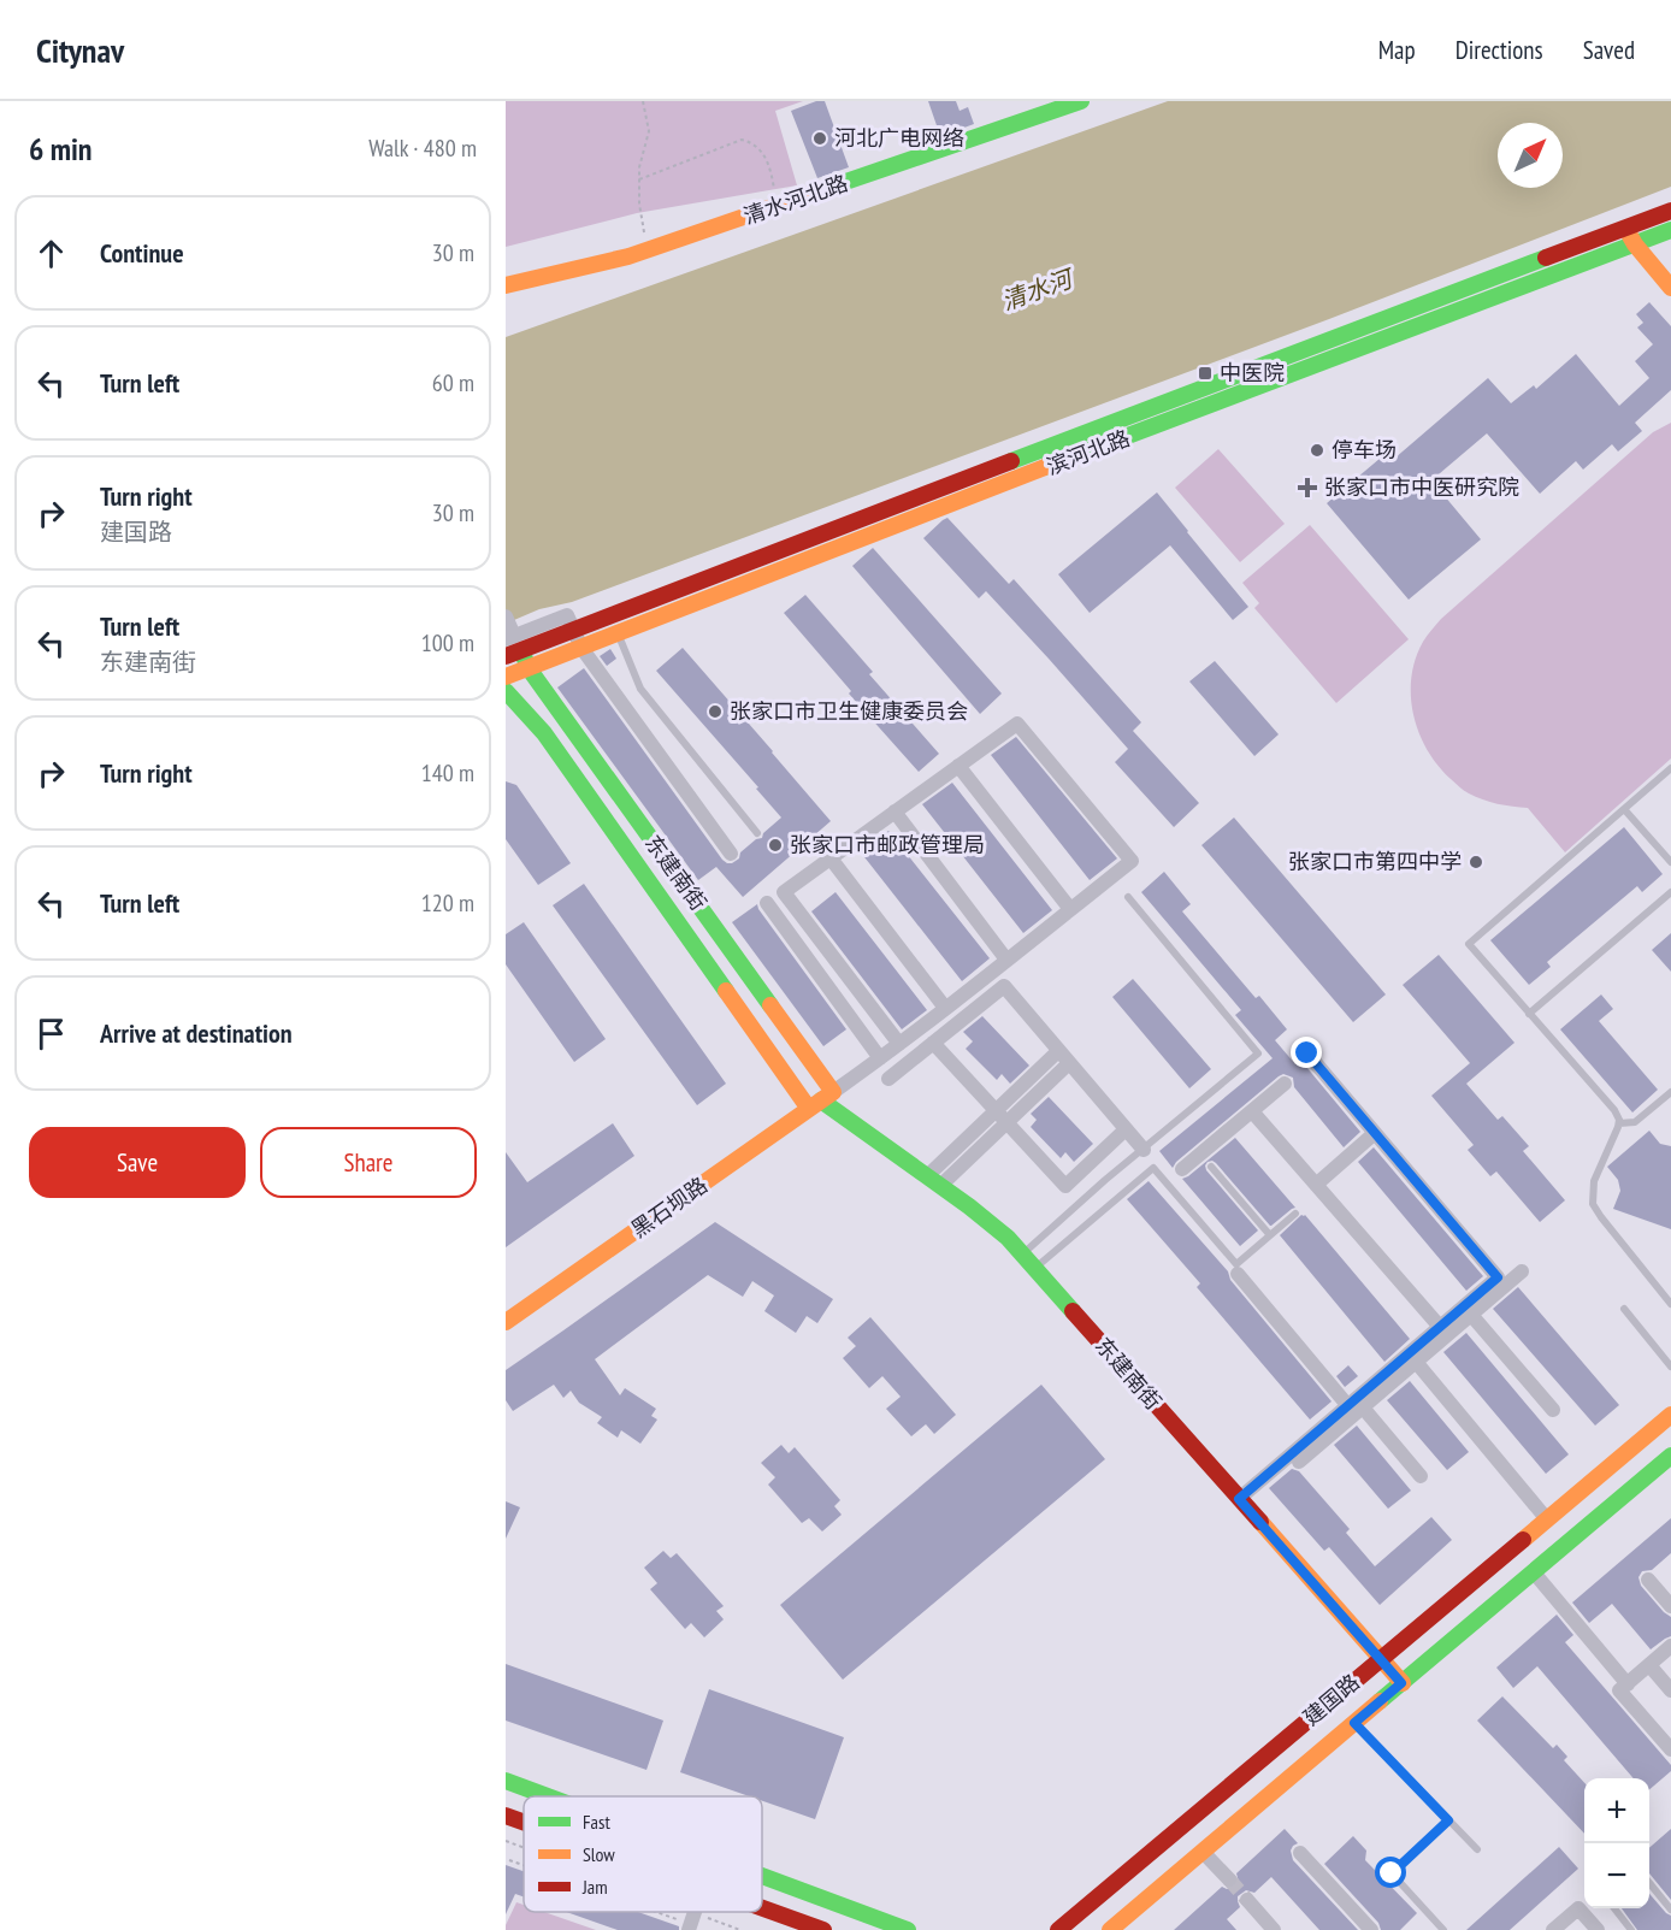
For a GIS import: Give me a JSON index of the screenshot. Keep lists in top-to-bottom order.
{
  "streets": {
    "main road": [
      "清水河北路",
      "滨河北路",
      "东建南街",
      "黑石坝路",
      "建国路"
    ]
  },
  "crossings": [
    ["滨河北路", "东建南街"],
    ["东建南街", "黑石坝路"],
    ["东建南街", "建国路"]
  ],
  "water": ["清水河"],
  "places": {
    "other": [
      "河北广电网络",
      "停车场",
      "张家口市卫生健康委员会",
      "张家口市邮政管理局",
      "张家口市第四中学"
    ],
    "transit": ["中医院"],
    "health": ["张家口市中医研究院"]
  },
  "legend": ["Fast", "Slow", "Jam"],
  "north": "top right",
  "page": {
    "header": "Citynav",
    "nav": ["Map", "Directions", "Saved"],
    "heading": ["6 min", "Walk · 480 m"],
    "list": [
      ["Continue", "30 m"],
      ["Turn left", "60 m"],
      ["Turn right", "建国路", "30 m"],
      ["Turn left", "东建南街", "100 m"],
      ["Turn right", "140 m"],
      ["Turn left", "120 m"],
      "Arrive at destination"
    ],
    "buttons": ["Save", "Share"],
    "map_buttons": ["+", "−"]
  }
}
